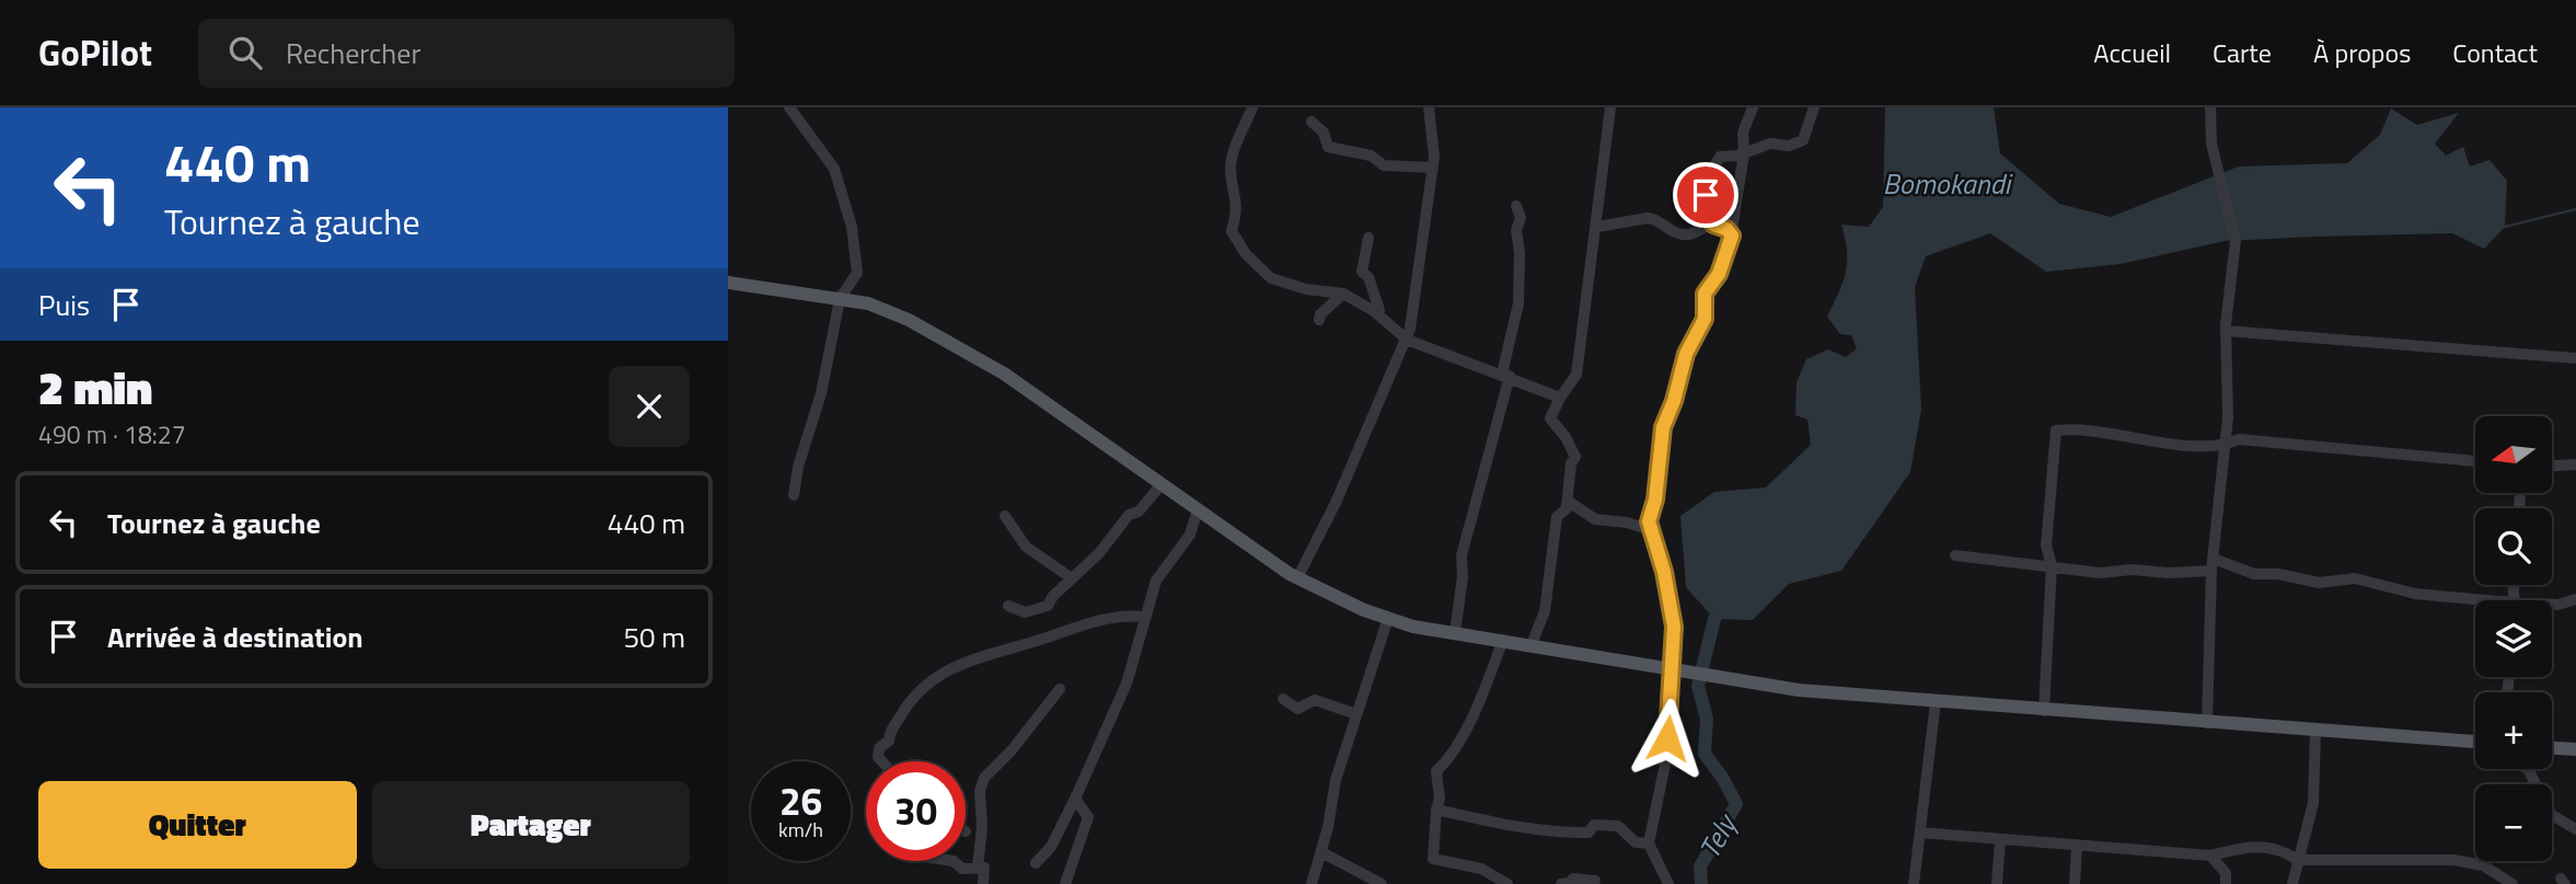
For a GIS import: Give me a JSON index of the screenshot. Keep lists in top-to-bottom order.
{
  "water": ["Bomokandi", "Tely"],
  "north": "left",
  "page": {
    "header": "GoPilot",
    "search": "Rechercher",
    "nav": [
      "Accueil",
      "Carte",
      "À propos",
      "Contact"
    ],
    "turn": ["440 m", "Tournez à gauche"],
    "then": "Puis",
    "heading": ["2 min", "490 m · 18:27"],
    "map_buttons": ["+", "−"],
    "list": [
      {
        "name": "Tournez à gauche",
        "value": "440 m"
      },
      {
        "name": "Arrivée à destination",
        "value": "50 m"
      }
    ],
    "speed": "26 km/h",
    "limit": "30",
    "buttons": ["Quitter", "Partager"]
  }
}
